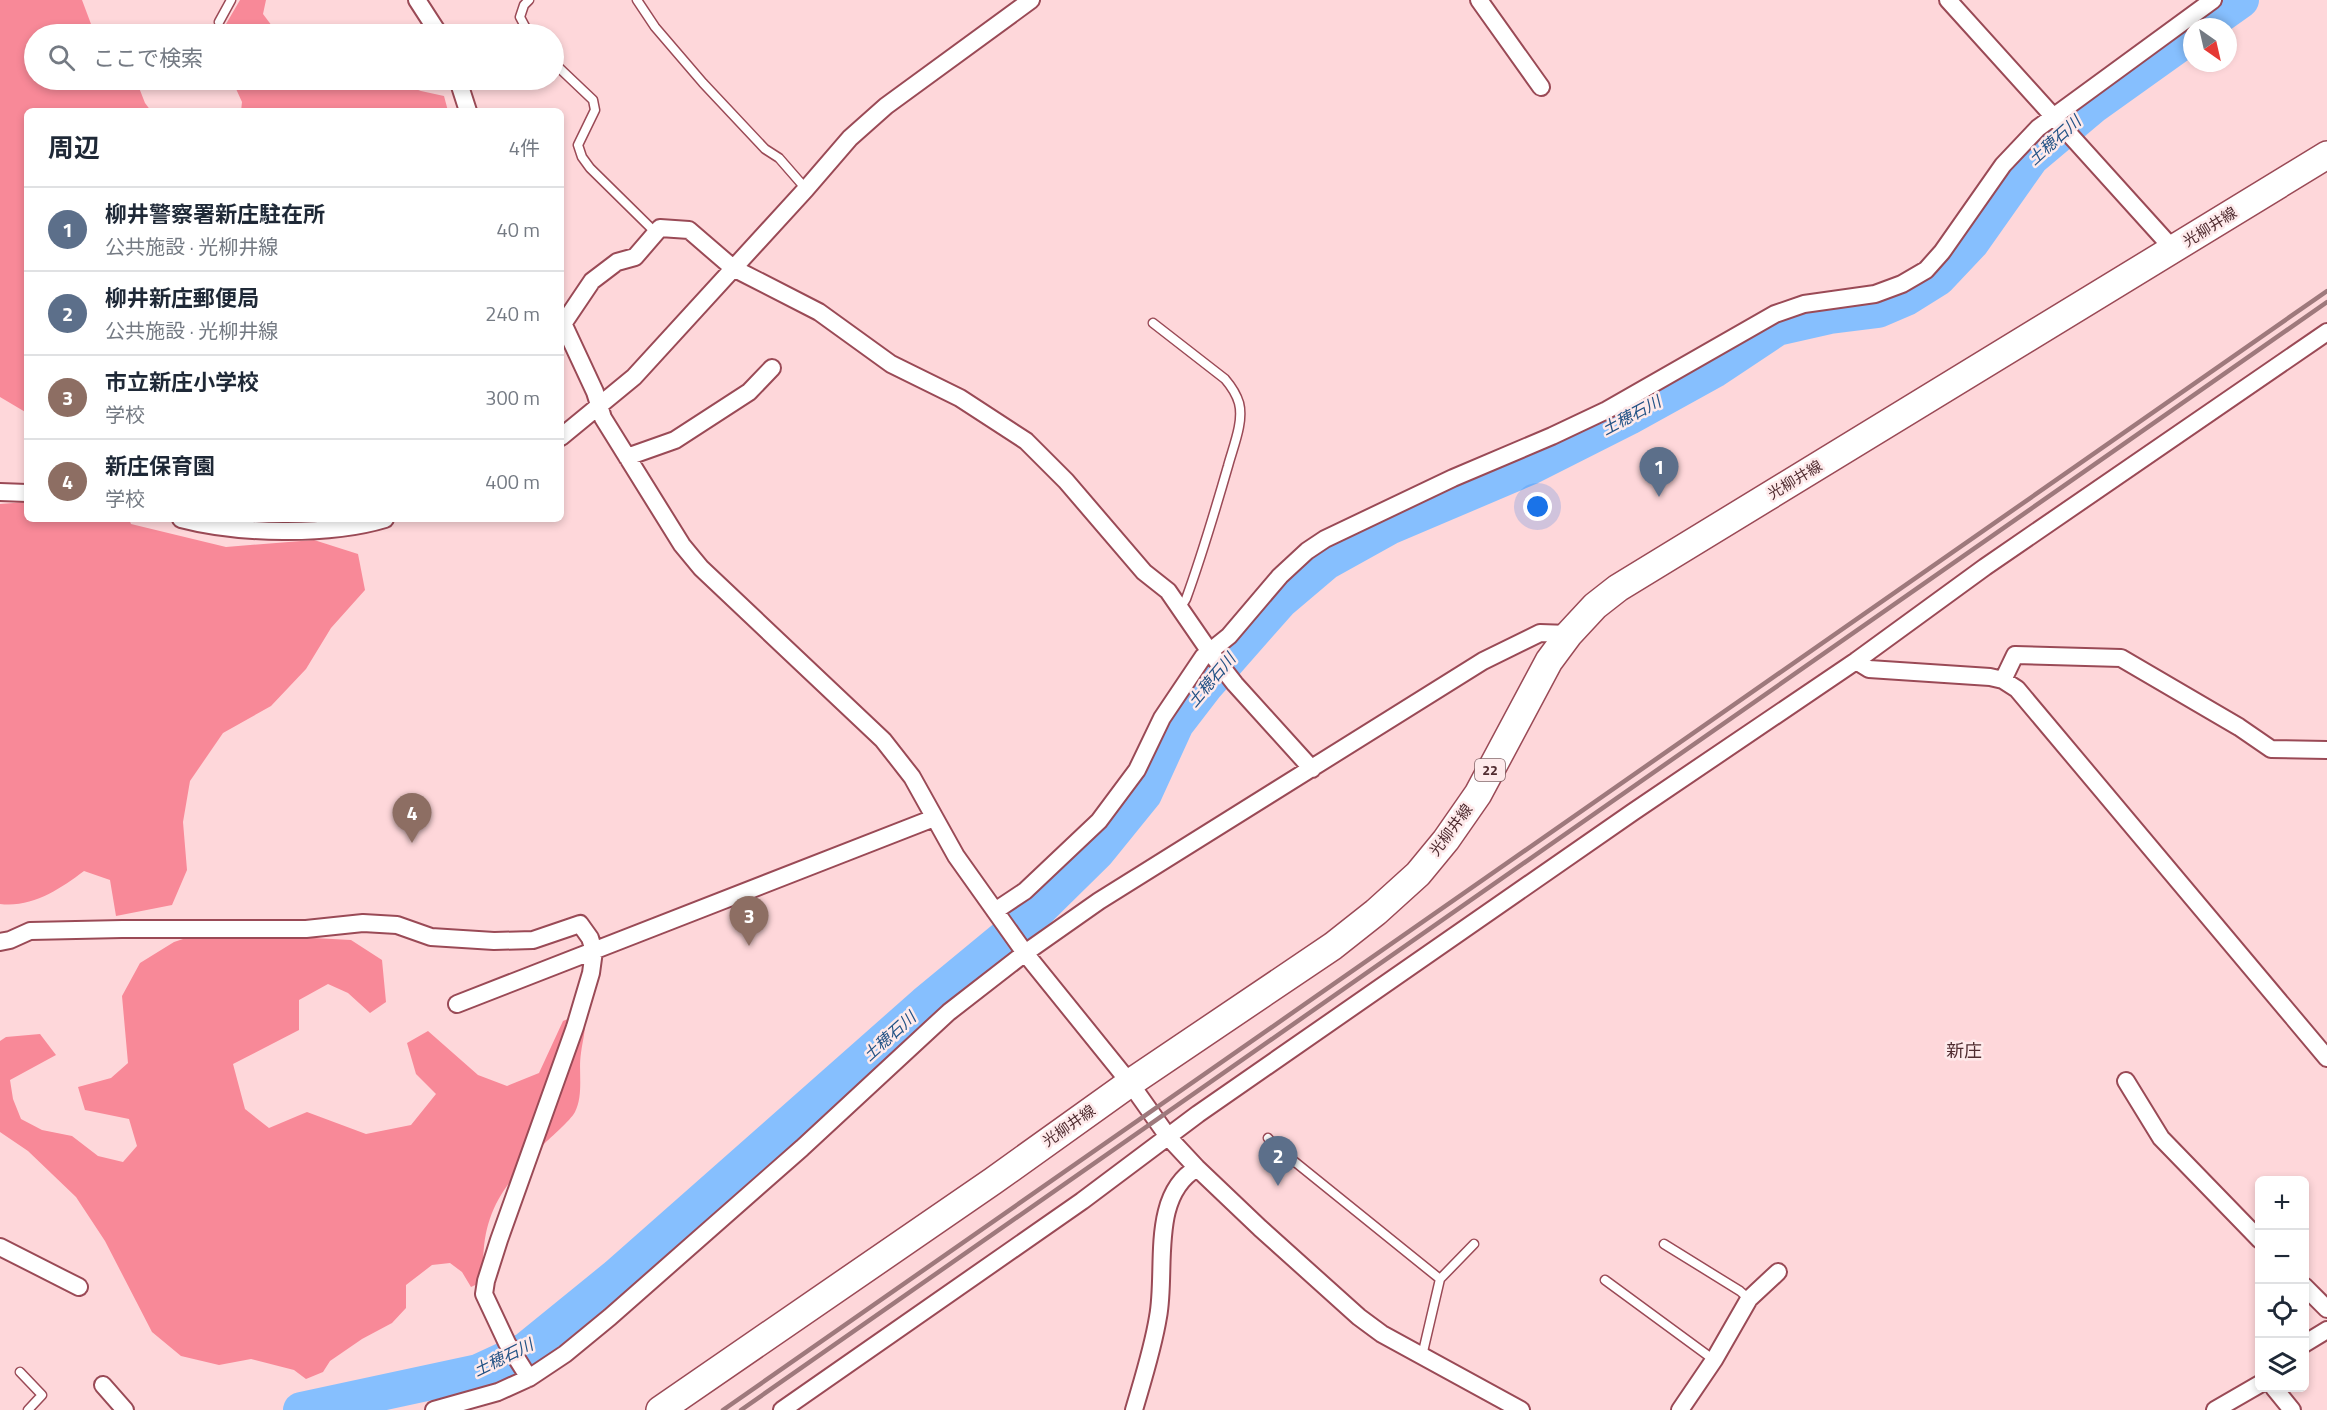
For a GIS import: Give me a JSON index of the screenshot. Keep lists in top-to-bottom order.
{
  "streets": {
    "main road": ["光柳井線", "22"]
  },
  "districts": ["新庄"],
  "water": ["土穂石川"],
  "north": "bottom right",
  "page": {
    "search": "ここで検索",
    "heading": ["周辺", "4件"],
    "list": [
      {
        "mark": "1",
        "name": "柳井警察署新庄駐在所",
        "note": "公共施設 · 光柳井線",
        "value": "40 m"
      },
      {
        "mark": "2",
        "name": "柳井新庄郵便局",
        "note": "公共施設 · 光柳井線",
        "value": "240 m"
      },
      {
        "mark": "3",
        "name": "市立新庄小学校",
        "note": "学校",
        "value": "300 m"
      },
      {
        "mark": "4",
        "name": "新庄保育園",
        "note": "学校",
        "value": "400 m"
      }
    ],
    "pins": [
      "1",
      "4",
      "3",
      "2"
    ],
    "map_buttons": ["+", "−"]
  }
}
